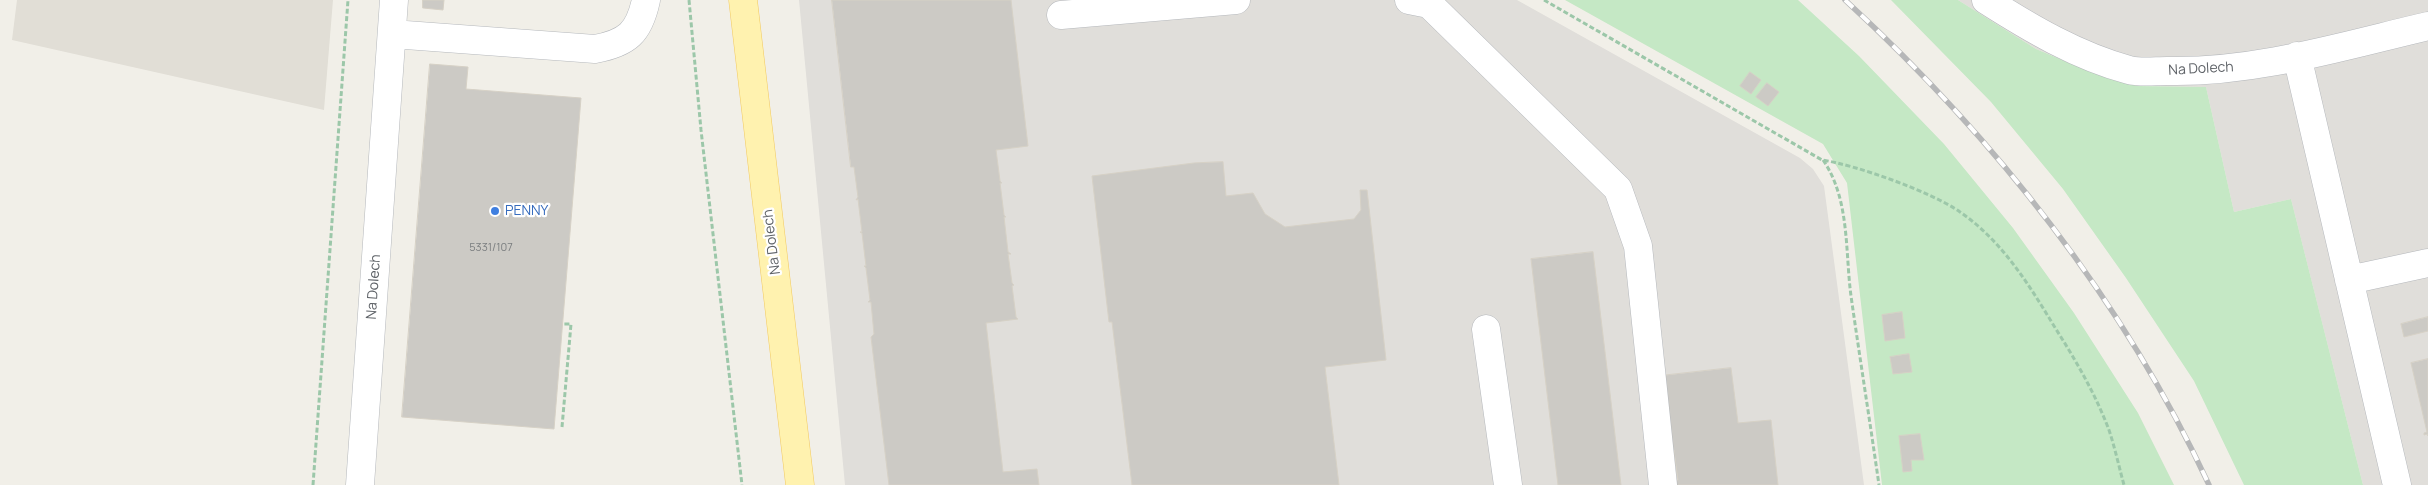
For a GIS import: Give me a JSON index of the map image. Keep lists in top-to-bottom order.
{
  "streets": {
    "main road": ["Na Dolech"]
  },
  "places": ["PENNY"],
  "house_numbers": ["5331/107"]
}
